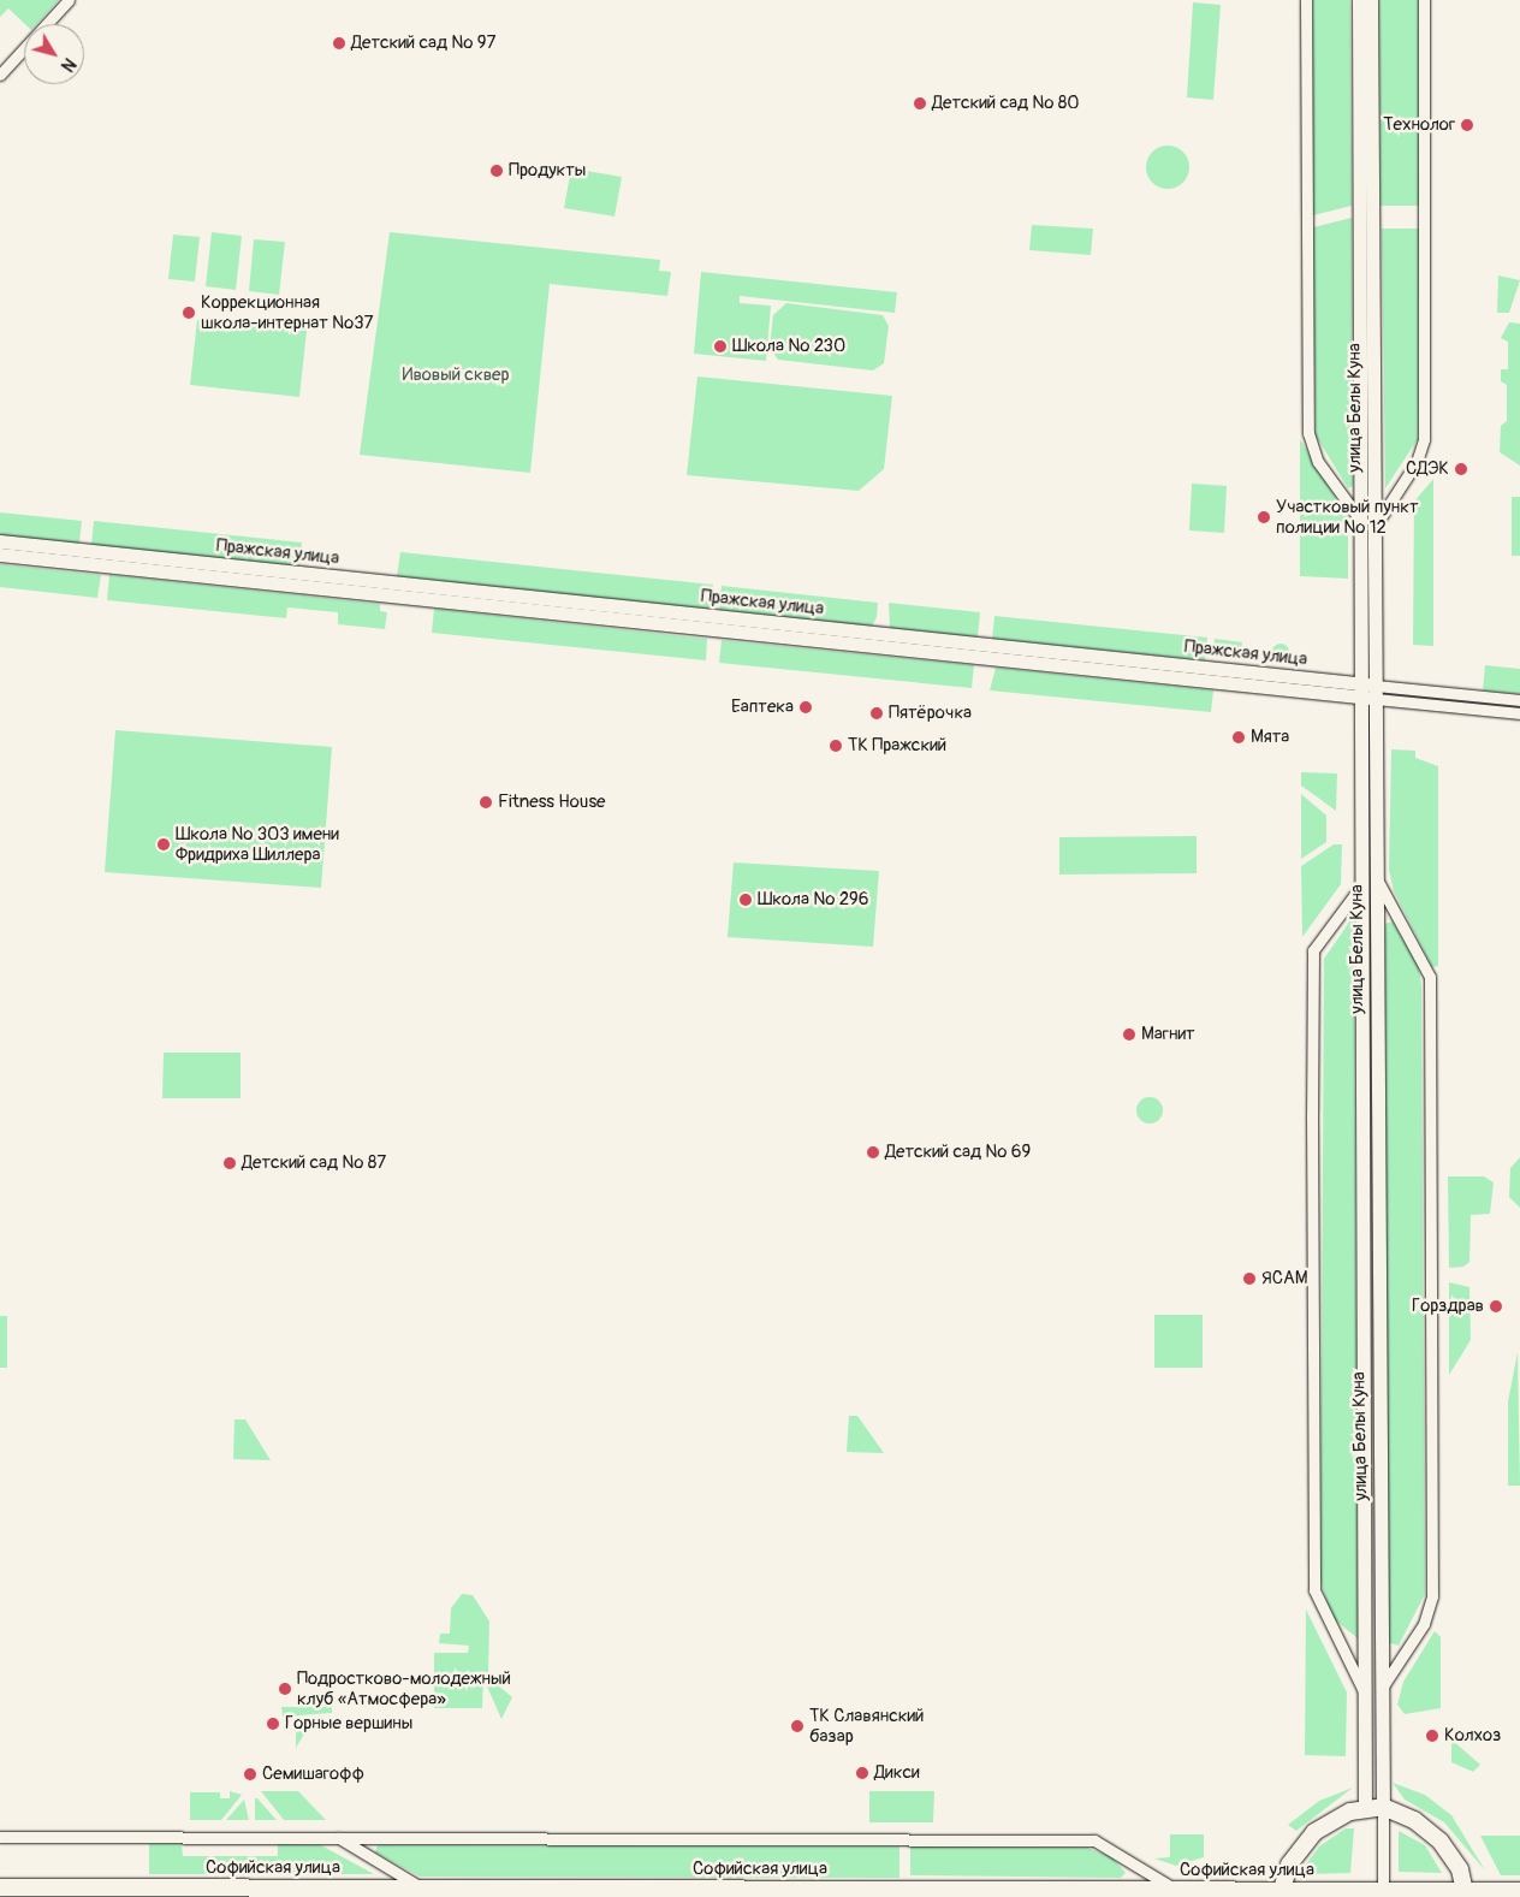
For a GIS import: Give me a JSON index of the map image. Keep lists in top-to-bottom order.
{
  "streets": {
    "main road": ["Софийская улица"],
    "street": ["улица Белы Куна", "Пражская улица"]
  },
  "crossings": [
    ["улица Белы Куна", "Пражская улица"],
    ["улица Белы Куна", "Софийская улица"]
  ],
  "parks": ["Ивовый сквер"],
  "places": [
    "Детский сад № 97",
    "Детский сад № 80",
    "Технолог",
    "Продукты",
    "Коррекционная школа-интернат №37",
    "Школа № 230",
    "СДЭК",
    "Участковый пункт полиции № 12",
    "Еаптека",
    "Пятёрочка",
    "Мята",
    "ТК Пражский",
    "Fitness House",
    "Школа № 303 имени Фридриха Шиллера",
    "Школа № 296",
    "Магнит",
    "Детский сад № 69",
    "Детский сад № 87",
    "ЯСАМ",
    "Горздрав",
    "Подростково-молодежный клуб «Атмосфера»",
    "Горные вершины",
    "ТК Славянский базар",
    "Колхоз",
    "Дикси",
    "Семишагофф"
  ],
  "north": "bottom right"
}
